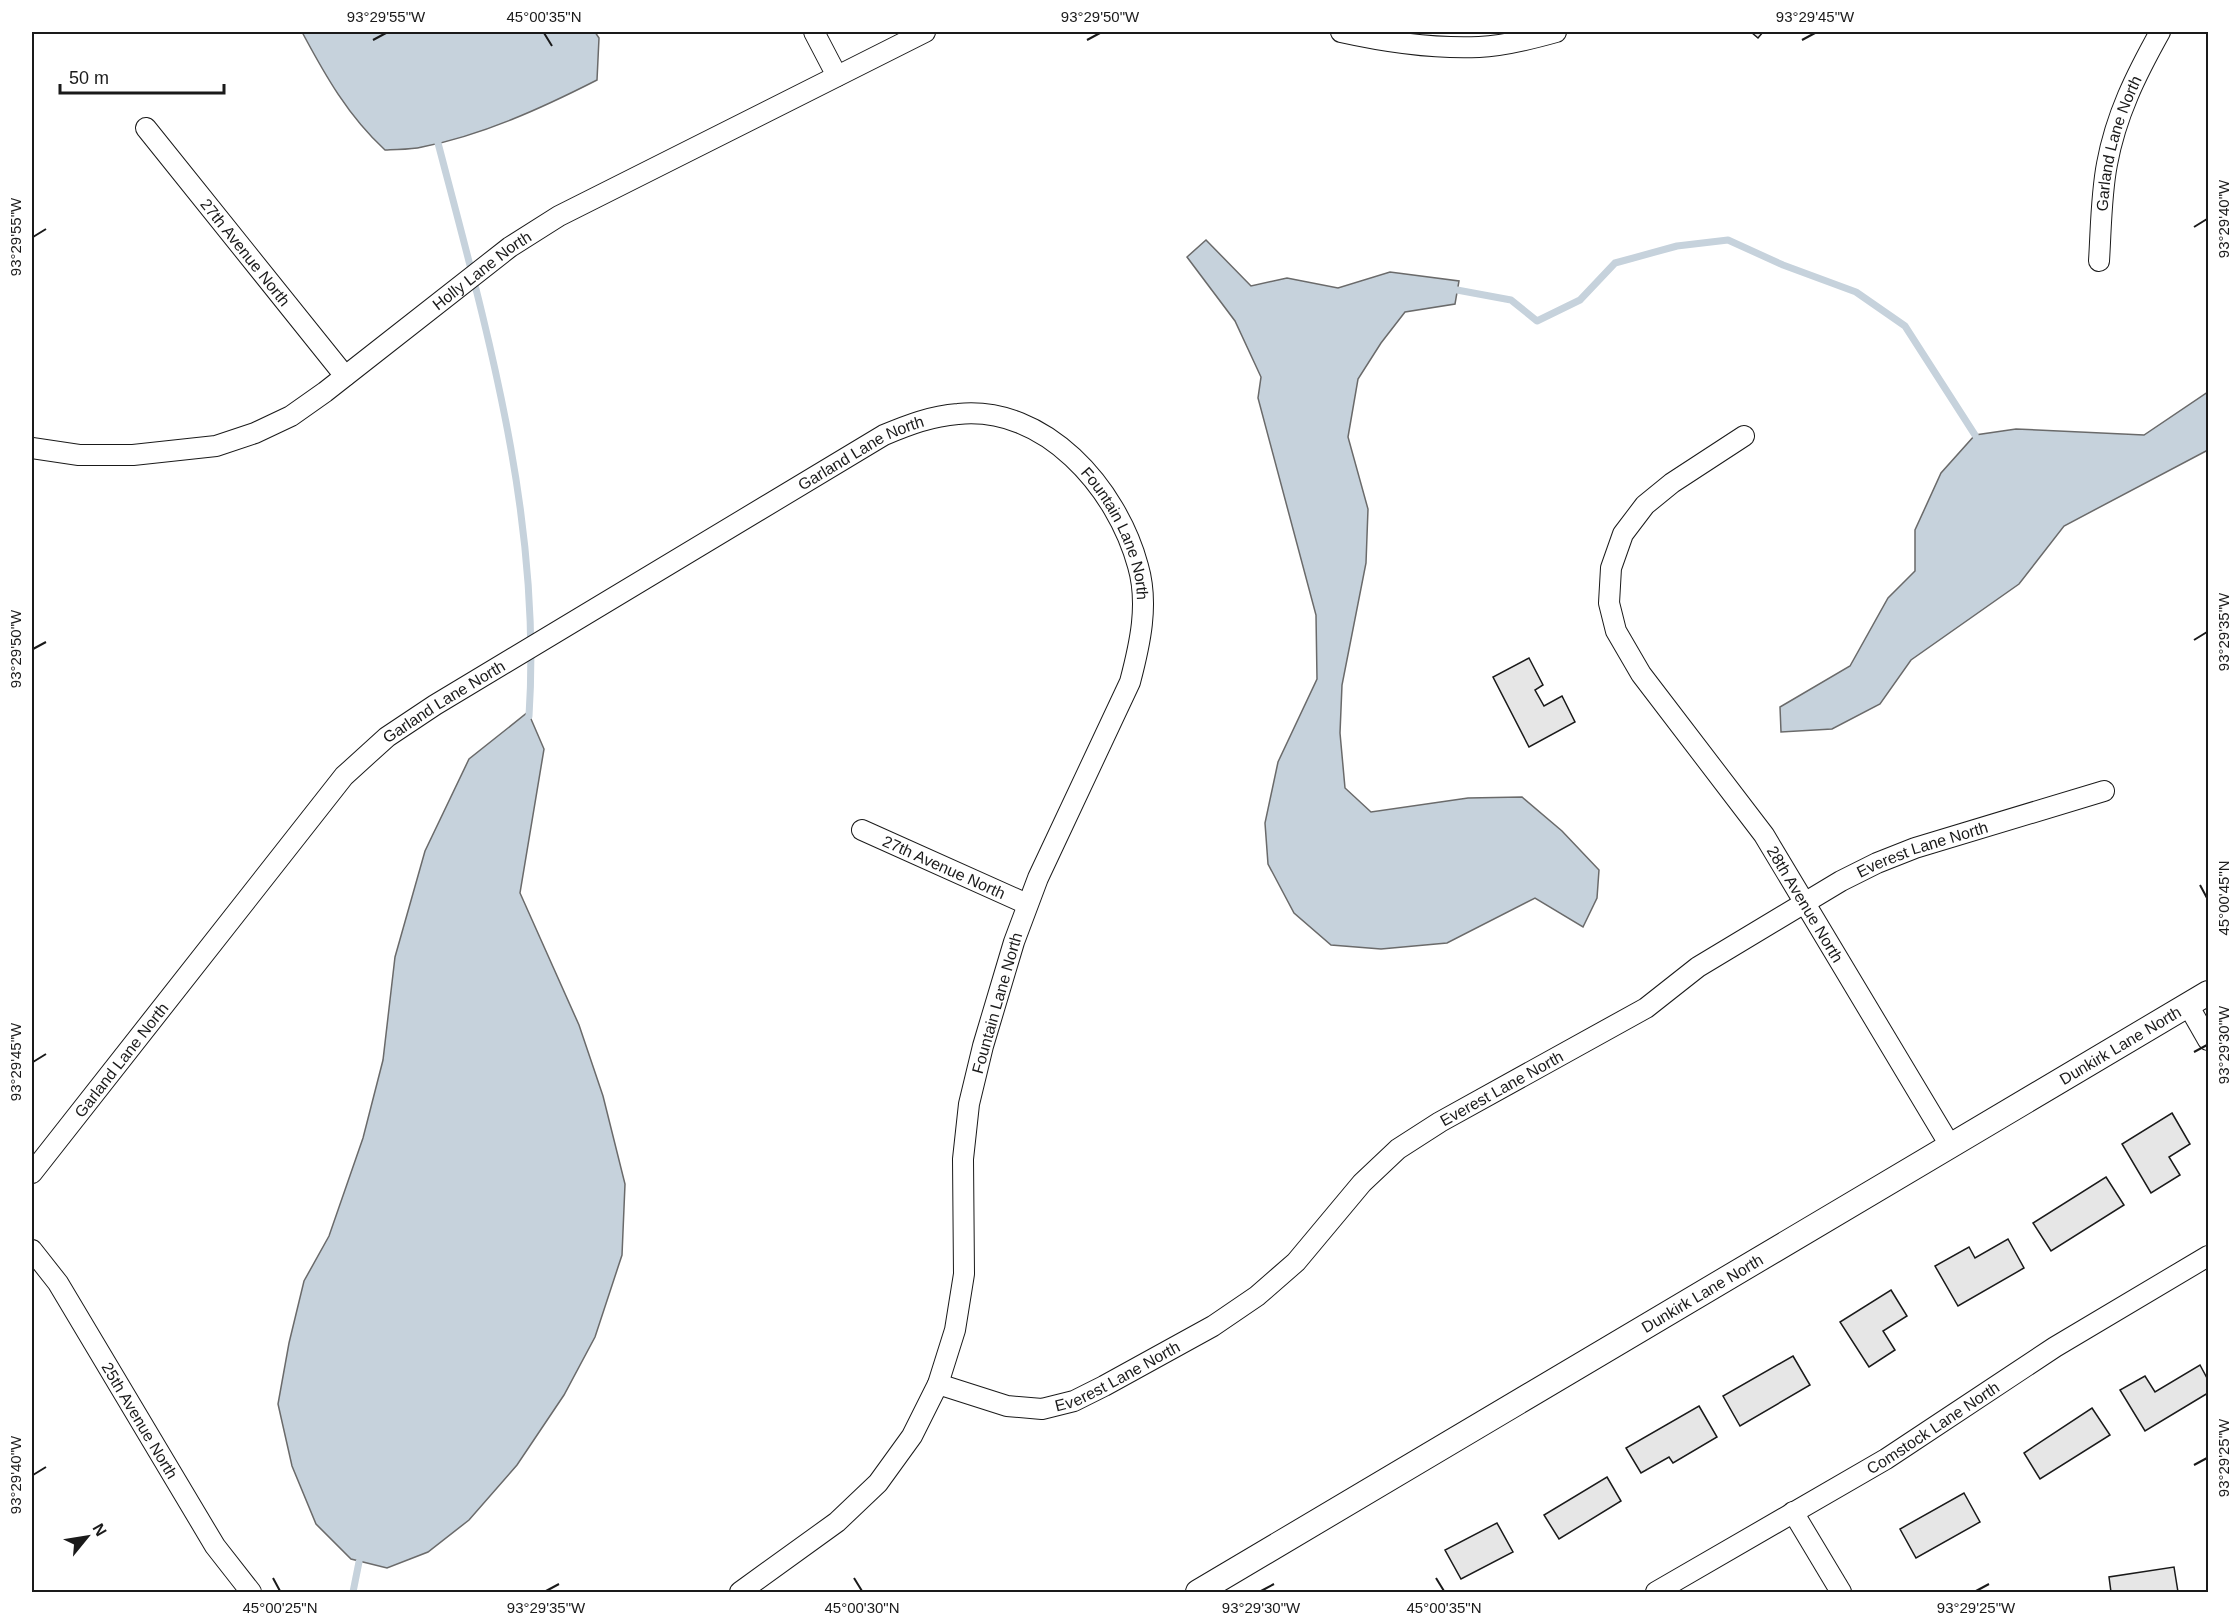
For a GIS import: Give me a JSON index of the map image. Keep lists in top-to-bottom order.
{
  "streets": {
    "street": [
      "Garland Lane North",
      "27th Avenue North",
      "Holly Lane North",
      "Fountain Lane North",
      "Everest Lane North",
      "28th Avenue North",
      "Dunkirk Lane North",
      "25th Avenue North",
      "Comstock Lane North"
    ]
  },
  "crossings": [
    ["Garland Lane North", "Fountain Lane North"],
    ["27th Avenue North", "Holly Lane North"],
    ["27th Avenue North", "Fountain Lane North"],
    ["Fountain Lane North", "Everest Lane North"],
    ["Everest Lane North", "28th Avenue North"],
    ["28th Avenue North", "Dunkirk Lane North"]
  ],
  "scale_bar": "50 m",
  "north": "top right",
  "coordinates": [
    "93°29'55\"W",
    "45°00'35\"N",
    "93°29'50\"W",
    "93°29'45\"W",
    "93°29'40\"W",
    "93°29'35\"W",
    "45°00'45\"N",
    "93°29'30\"W",
    "93°29'25\"W",
    "45°00'25\"N",
    "45°00'30\"N"
  ]
}
